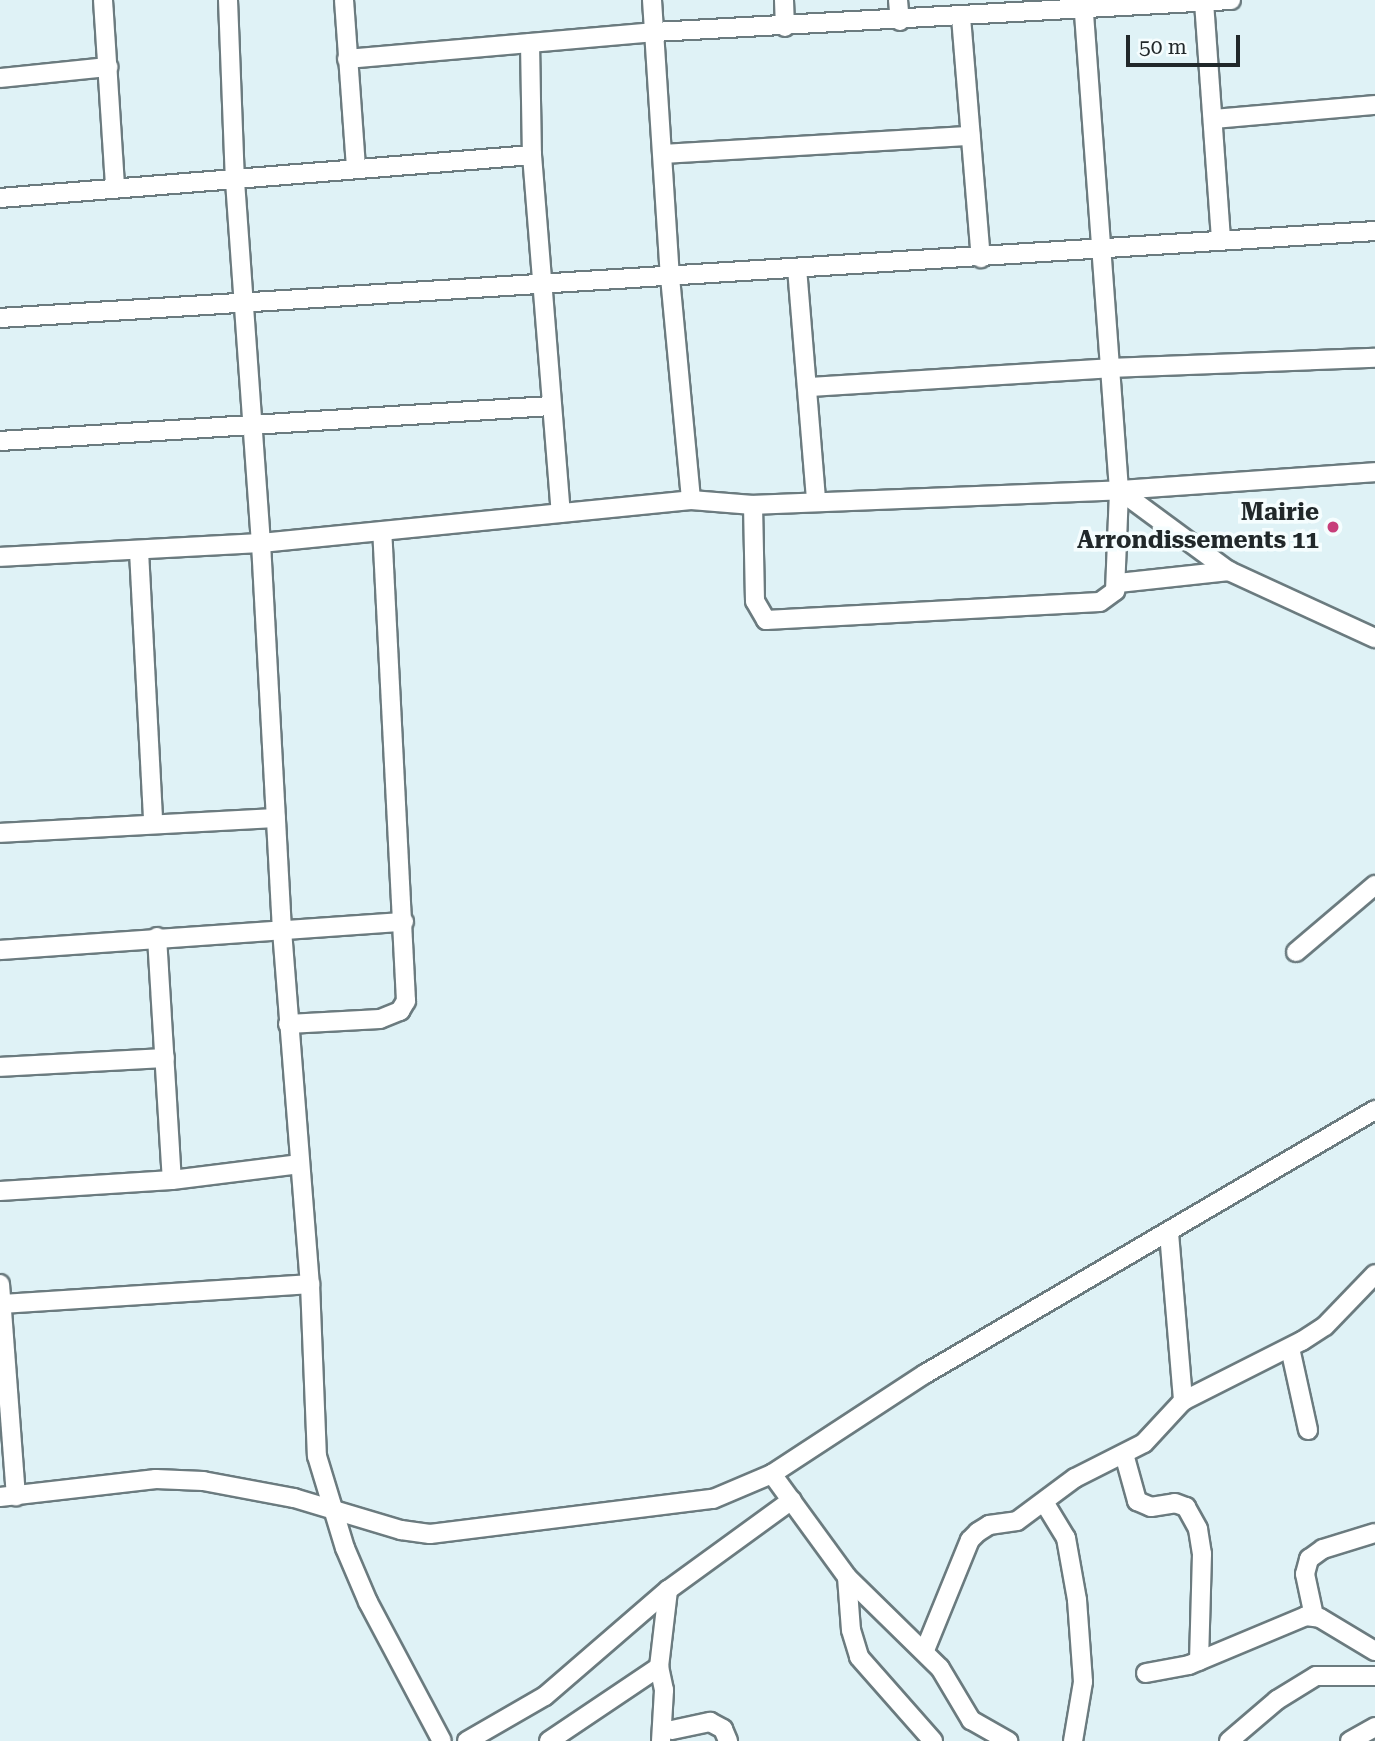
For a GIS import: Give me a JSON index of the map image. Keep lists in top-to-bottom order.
{
  "places": ["Mairie Arrondissements 11"],
  "scale_bar": "50 m"
}
